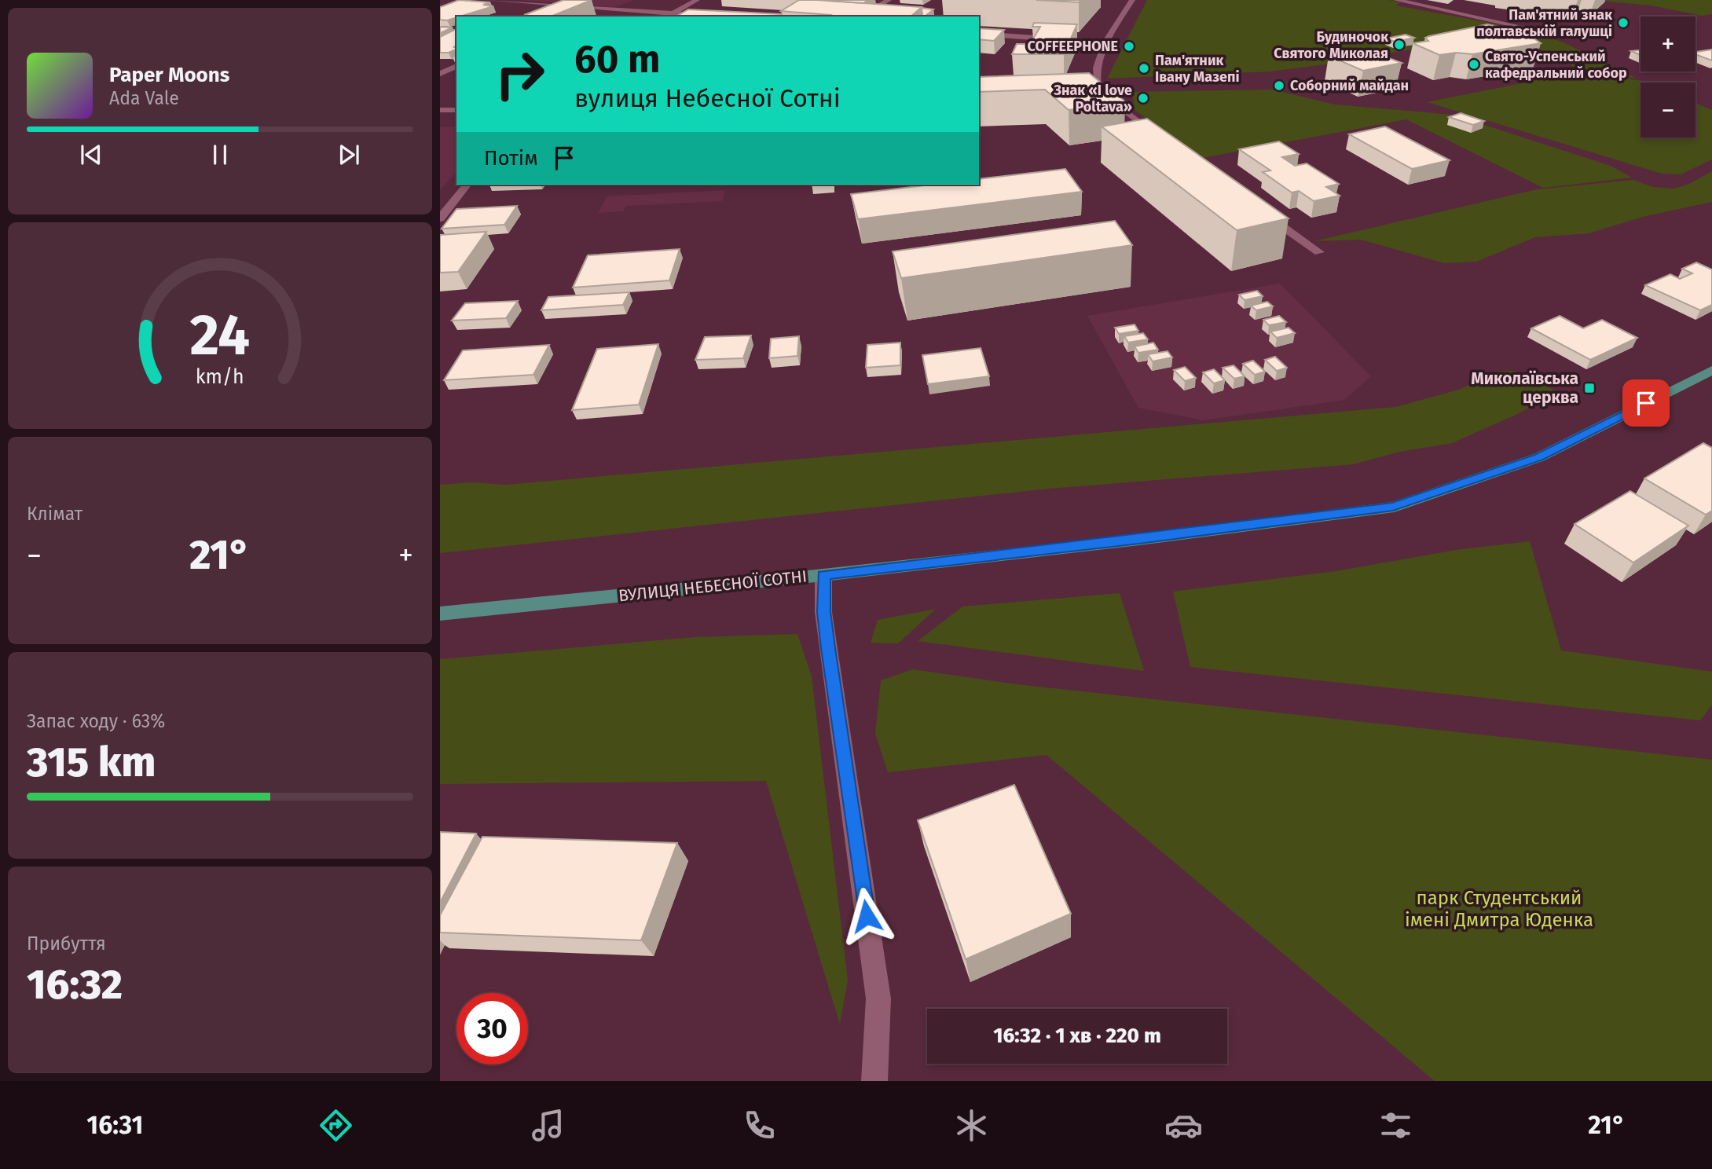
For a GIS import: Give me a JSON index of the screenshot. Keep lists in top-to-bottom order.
{
  "streets": {
    "main road": ["ВУЛИЦЯ НЕБЕСНОЇ СОТНІ"]
  },
  "parks": ["парк Студентський імені Дмитра Юденка"],
  "places": {
    "other": [
      "Пам'ятний знак полтавській галушці",
      "Будиночок Святого Миколая",
      "COFFEEPHONE",
      "Свято-Успенський кафедральний собор",
      "Пам'ятник Івану Мазепі",
      "Соборний майдан",
      "Знак «I love Poltava»"
    ],
    "transit": ["Миколаївська церква"]
  },
  "page": {
    "map_buttons": ["+", "−"],
    "turn": ["60 m", "вулиця Небесної Сотні"],
    "song": ["Paper Moons", "Ada Vale"],
    "then": "Потім",
    "tile": [
      "Клімат",
      ["Запас ходу · 63%", "315 km"],
      ["Прибуття", "16:32"]
    ],
    "heat": ["−", "21°", "+"],
    "limit": "30",
    "trip": "16:32 · 1 хв · 220 m",
    "tabs": ["16:31", "21°"],
    "gauge": ["24", "km/h"]
  }
}
